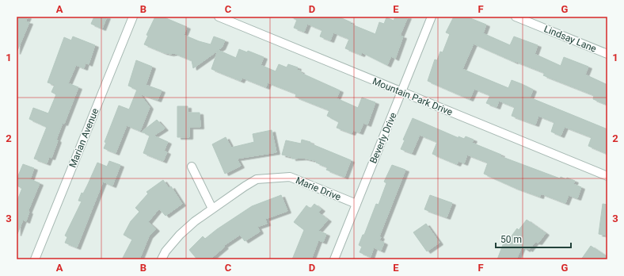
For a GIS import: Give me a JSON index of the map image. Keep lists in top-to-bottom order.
{
  "streets": {
    "street": [
      "Lindsay Lane",
      "Mountain Park Drive",
      "Marian Avenue",
      "Beverly Drive",
      "Marie Drive"
    ]
  },
  "crossings": [
    ["Mountain Park Drive", "Beverly Drive"],
    ["Beverly Drive", "Marie Drive"]
  ],
  "scale_bar": "50 m",
  "grid": {
    "columns": [
      "A",
      "B",
      "C",
      "D",
      "E",
      "F",
      "G"
    ],
    "rows": ["1", "2", "3"]
  }
}
